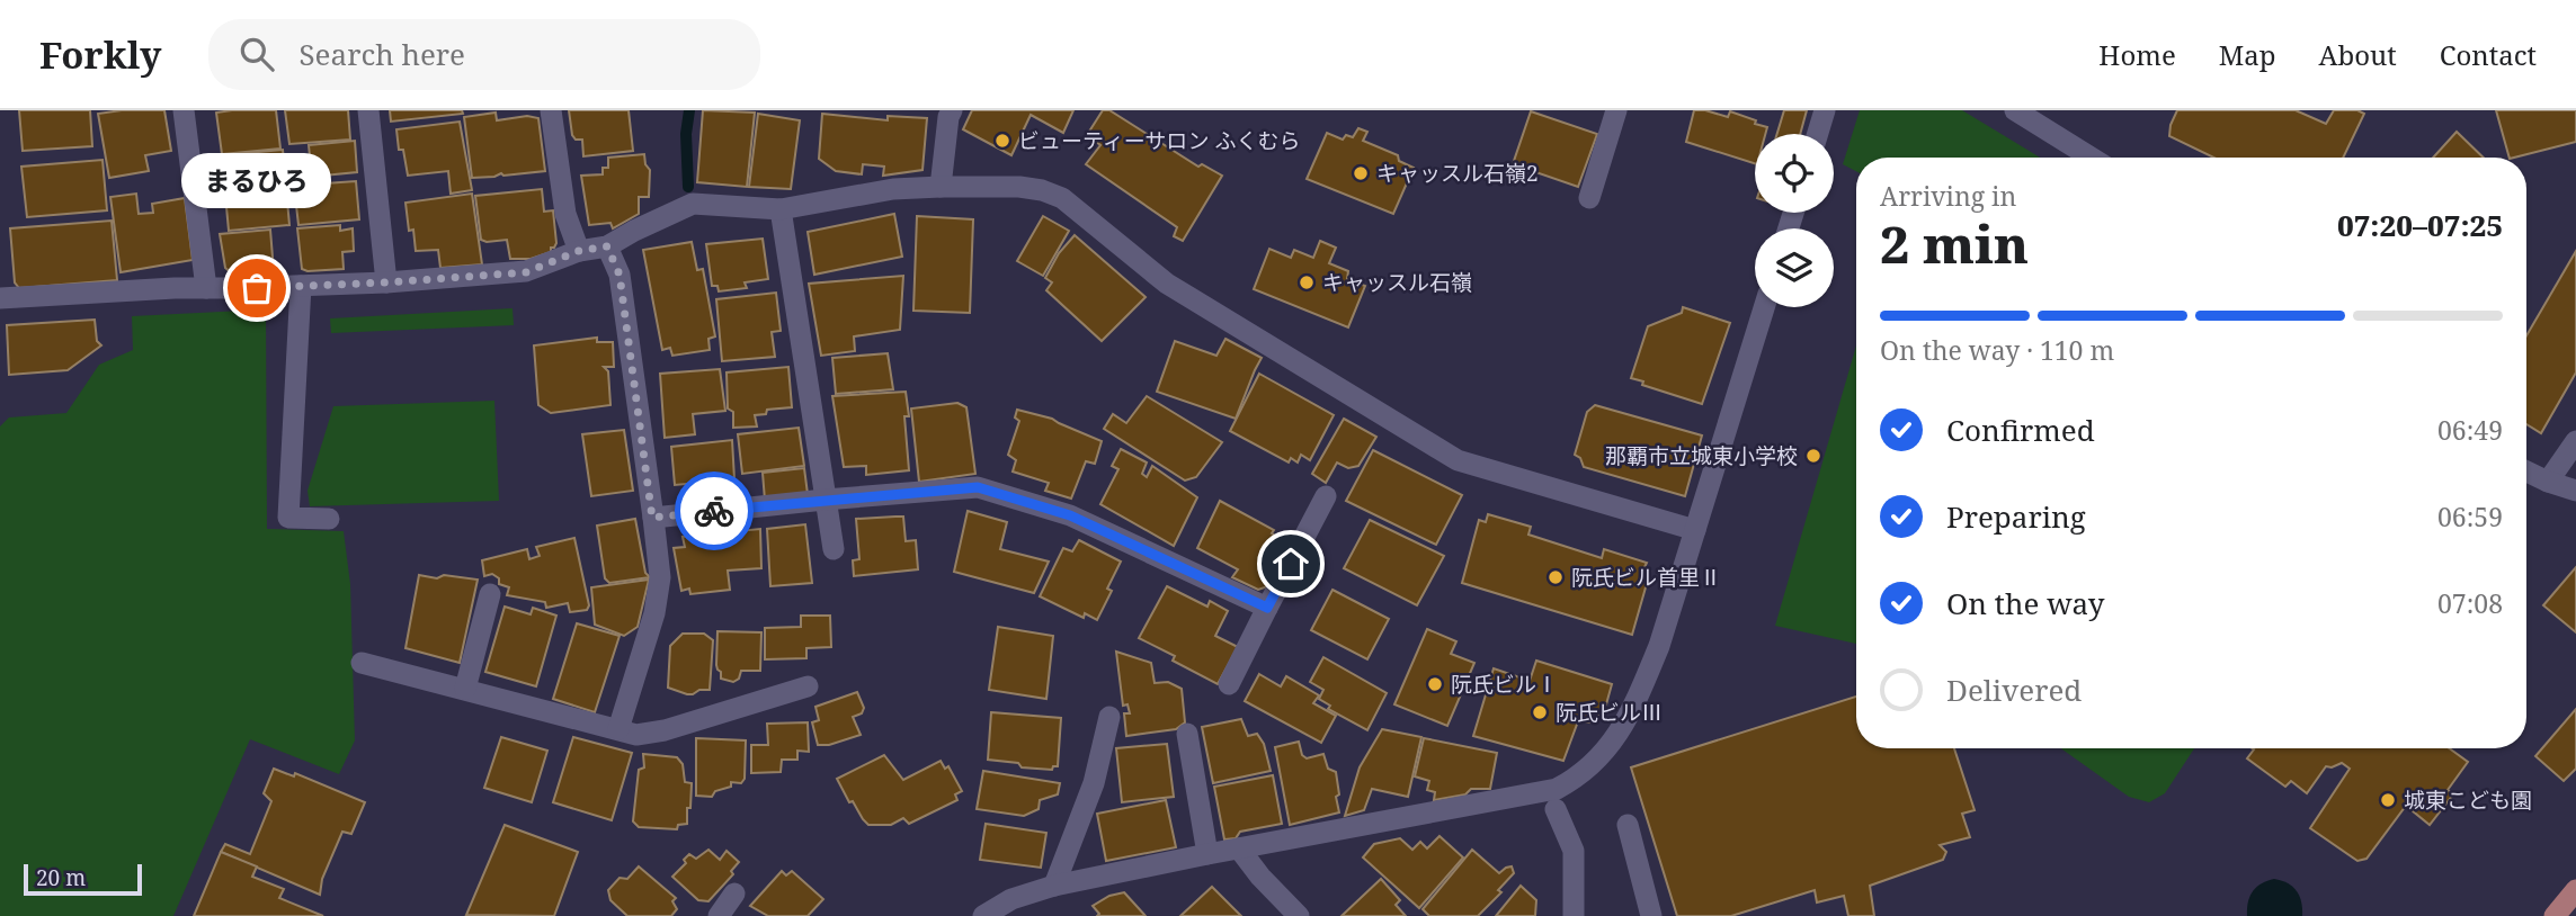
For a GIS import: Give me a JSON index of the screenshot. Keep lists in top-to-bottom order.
{
  "places": [
    "ビューティーサロン ふくむら",
    "キャッスル石嶺2",
    "キャッスル石嶺",
    "まるひろ",
    "那覇市立城東小学校",
    "阮氏ビル首里Ⅱ",
    "阮氏ビルⅠ",
    "阮氏ビルⅢ",
    "城東こども園"
  ],
  "scale_bar": "20 m",
  "page": {
    "header": "Forkly",
    "search": "Search here",
    "nav": [
      "Home",
      "Map",
      "About",
      "Contact"
    ],
    "bubble": "まるひろ",
    "heading": ["2 min", "Arriving in", "07:20–07:25"],
    "bar": "On the way · 110 m",
    "list": [
      ["Confirmed", "06:49"],
      ["Preparing", "06:59"],
      ["On the way", "07:08"],
      "Delivered"
    ],
    "scale": "20 m"
  }
}
